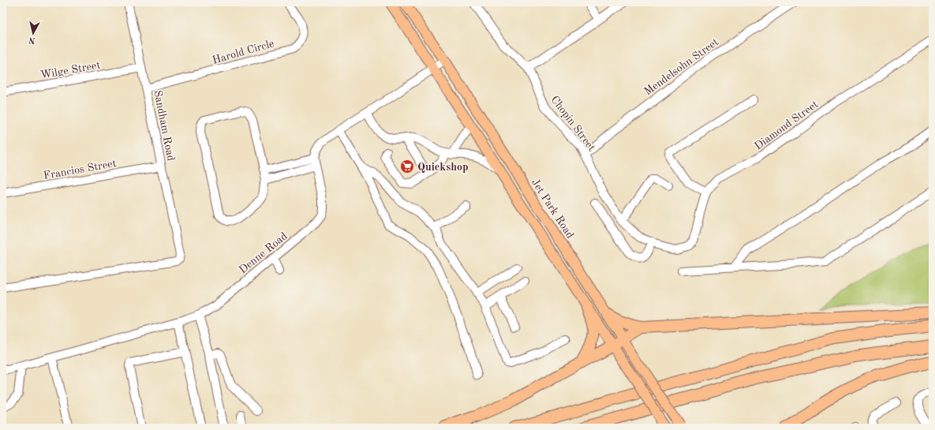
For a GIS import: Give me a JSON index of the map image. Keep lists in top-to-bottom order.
{
  "streets": {
    "main road": ["Jet Park Road"],
    "street": [
      "Harold Circle",
      "Mendelsohn Street",
      "Wilge Street",
      "Chopin Street",
      "Diamond Street",
      "Sandham Road",
      "Francios Street",
      "Denne Road"
    ]
  },
  "crossings": [
    ["Harold Circle", "Sandham Road"],
    ["Mendelsohn Street", "Chopin Street"],
    ["Wilge Street", "Sandham Road"],
    ["Chopin Street", "Diamond Street"],
    ["Sandham Road", "Francios Street"]
  ],
  "places": {
    "supermarket": ["Quickshop"]
  },
  "north": "bottom"
}
